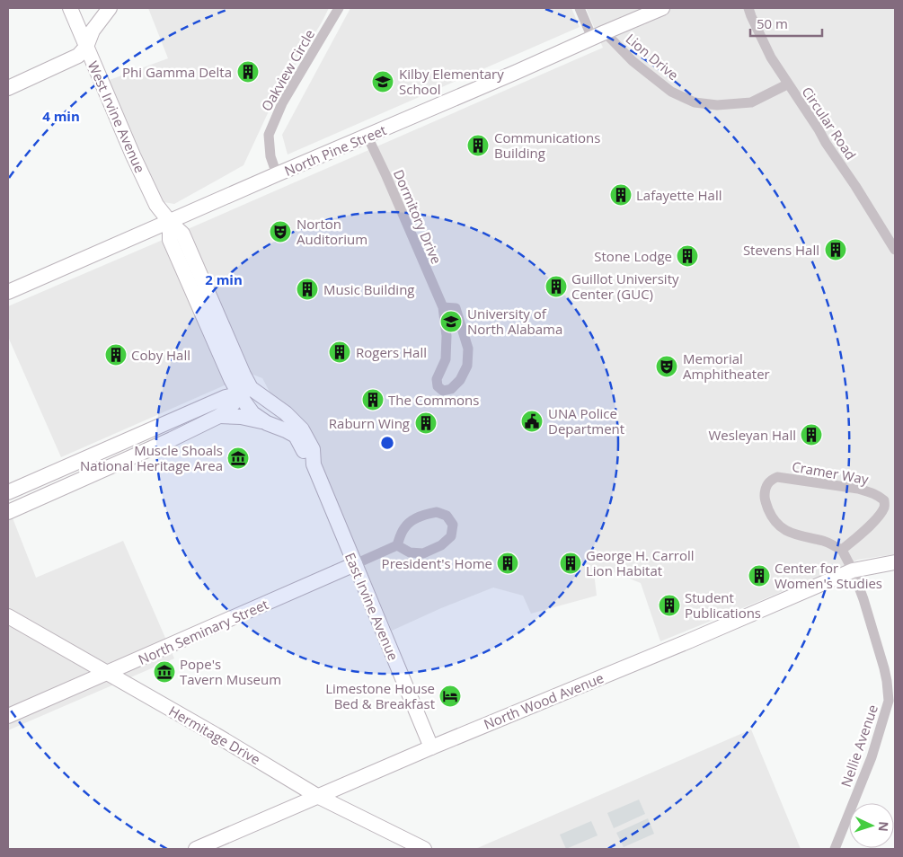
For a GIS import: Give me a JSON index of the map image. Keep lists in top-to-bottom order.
{
  "streets": {
    "street": [
      "Lion Drive",
      "Oakview Circle",
      "West Irvine Avenue",
      "Circular Road",
      "North Pine Street",
      "Dormitory Drive",
      "Cramer Way",
      "East Irvine Avenue",
      "North Seminary Street",
      "North Wood Avenue",
      "Hermitage Drive",
      "Nellie Avenue"
    ]
  },
  "crossings": [
    ["Lion Drive", "Circular Road"],
    ["Lion Drive", "North Pine Street"],
    ["Oakview Circle", "North Pine Street"],
    ["West Irvine Avenue", "North Pine Street"],
    ["West Irvine Avenue", "East Irvine Avenue"],
    ["North Pine Street", "Dormitory Drive"],
    ["North Pine Street", "East Irvine Avenue"],
    ["East Irvine Avenue", "North Seminary Street"],
    ["East Irvine Avenue", "North Wood Avenue"],
    ["North Seminary Street", "Hermitage Drive"],
    ["North Wood Avenue", "Hermitage Drive"],
    ["North Wood Avenue", "Nellie Avenue"]
  ],
  "places": {
    "building": [
      "Phi Gamma Delta",
      "Communications Building",
      "Lafayette Hall",
      "Stevens Hall",
      "Stone Lodge",
      "Guillot University Center (GUC)",
      "Music Building",
      "Rogers Hall",
      "Coby Hall",
      "The Commons",
      "Raburn Wing",
      "Wesleyan Hall",
      "President's Home",
      "George H. Carroll Lion Habitat",
      "Center for Women's Studies",
      "Student Publications"
    ],
    "school or university": ["Kilby Elementary School", "University of North Alabama"],
    "theatre": ["Norton Auditorium", "Memorial Amphitheater"],
    "public building": ["UNA Police Department"],
    "museum": ["Muscle Shoals National Heritage Area", "Pope's Tavern Museum"],
    "hotel": ["Limestone House Bed & Breakfast"]
  },
  "scale_bar": "50 m",
  "north": "right",
  "rings": ["4 min", "2 min"]
}
